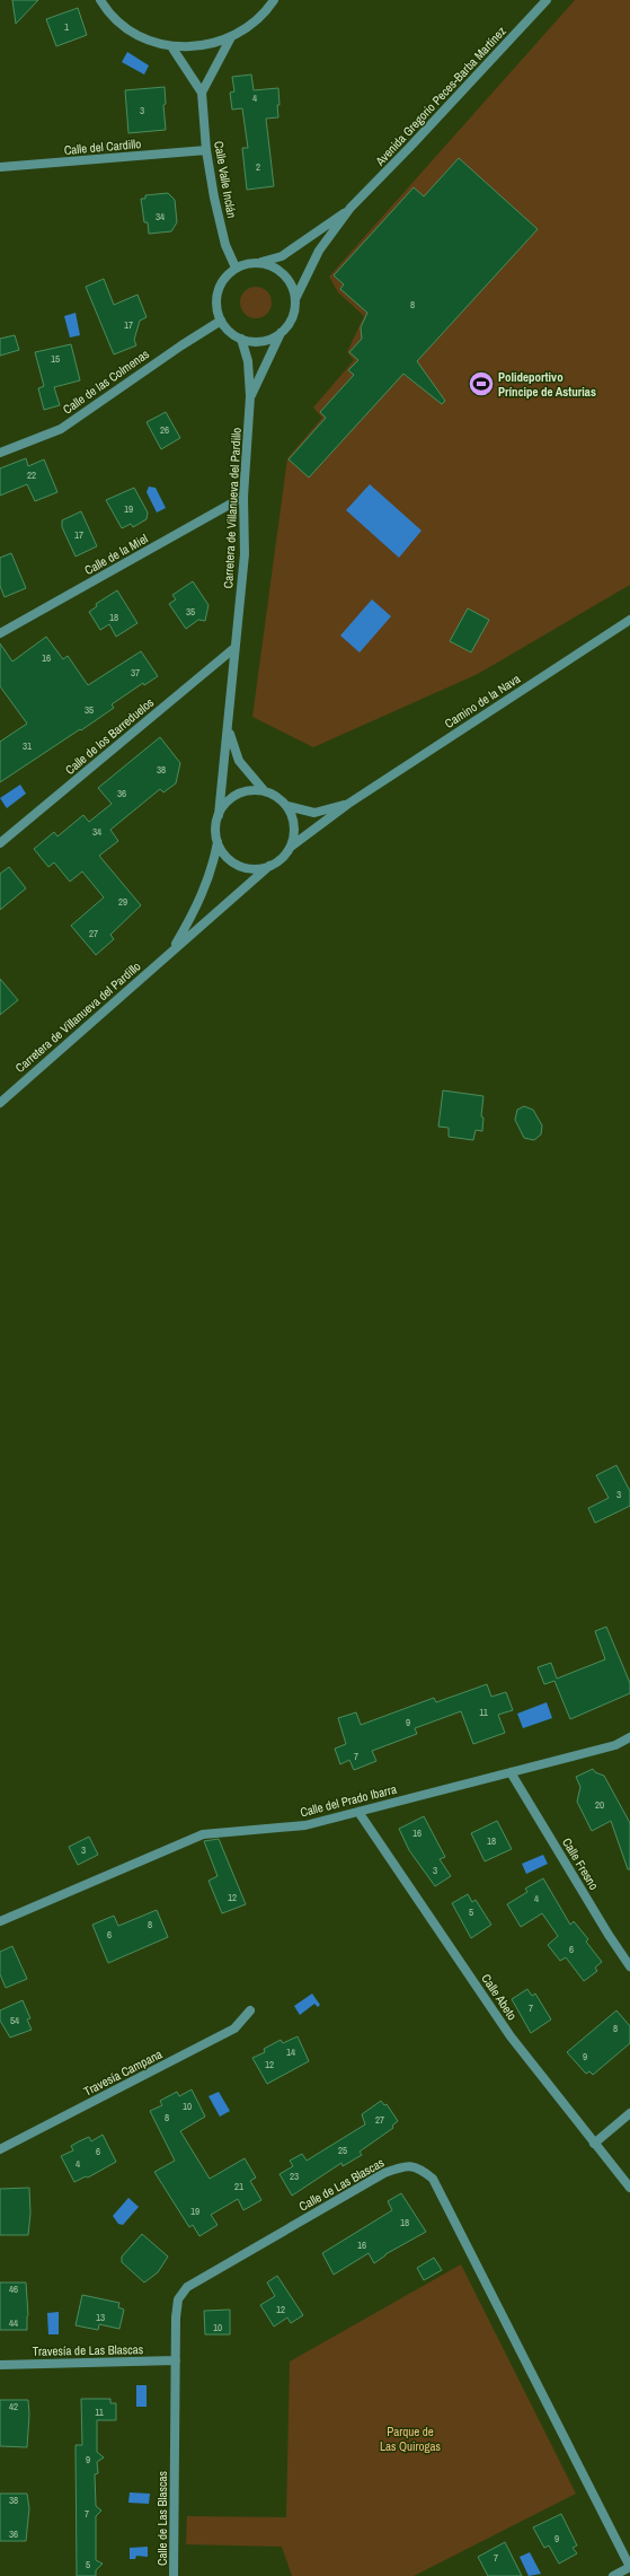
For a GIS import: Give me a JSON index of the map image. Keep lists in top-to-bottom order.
{
  "streets": {
    "street": [
      "Avenida Gregorio Peces-Barba Martínez",
      "Calle del Cardillo",
      "Calle Valle Inclán",
      "Calle de las Colmenas",
      "Carretera de Villanueva del Pardillo",
      "Calle de la Miel",
      "Camino de la Nava",
      "Calle de los Barreduelos",
      "Calle del Prado Ibarra",
      "Calle Fresno",
      "Calle Abeto",
      "Travesía Campana",
      "Calle de Las Blascas",
      "Travesía de Las Blascas"
    ]
  },
  "crossings": [
    ["Avenida Gregorio Peces-Barba Martínez", "Calle Valle Inclán"],
    ["Avenida Gregorio Peces-Barba Martínez", "Calle de las Colmenas"],
    ["Avenida Gregorio Peces-Barba Martínez", "Carretera de Villanueva del Pardillo"],
    ["Calle del Cardillo", "Calle Valle Inclán"],
    ["Calle Valle Inclán", "Calle de las Colmenas"],
    ["Calle Valle Inclán", "Carretera de Villanueva del Pardillo"],
    ["Calle de las Colmenas", "Carretera de Villanueva del Pardillo"],
    ["Carretera de Villanueva del Pardillo", "Calle de la Miel"],
    ["Carretera de Villanueva del Pardillo", "Camino de la Nava"],
    ["Carretera de Villanueva del Pardillo", "Calle de los Barreduelos"],
    ["Calle del Prado Ibarra", "Calle Fresno"],
    ["Calle del Prado Ibarra", "Calle Abeto"],
    ["Calle de Las Blascas", "Travesía de Las Blascas"]
  ],
  "parks": ["Parque de Las Quirogas"],
  "places": {
    "sports": ["Polideportivo Príncipe de Asturias"]
  },
  "house_numbers": [
    "1",
    "4",
    "3",
    "2",
    "34",
    "8",
    "17",
    "15",
    "26",
    "22",
    "19",
    "17",
    "35",
    "18",
    "16",
    "37",
    "35",
    "31",
    "38",
    "36",
    "34",
    "29",
    "27",
    "3",
    "11",
    "9",
    "7",
    "20",
    "16",
    "18",
    "3",
    "3",
    "12",
    "4",
    "5",
    "8",
    "6",
    "6",
    "7",
    "54",
    "8",
    "14",
    "9",
    "12",
    "10",
    "8",
    "27",
    "25",
    "6",
    "4",
    "23",
    "21",
    "19",
    "18",
    "16",
    "46",
    "12",
    "13",
    "44",
    "10",
    "42",
    "11",
    "9",
    "38",
    "7",
    "36",
    "9",
    "7",
    "5"
  ]
}
